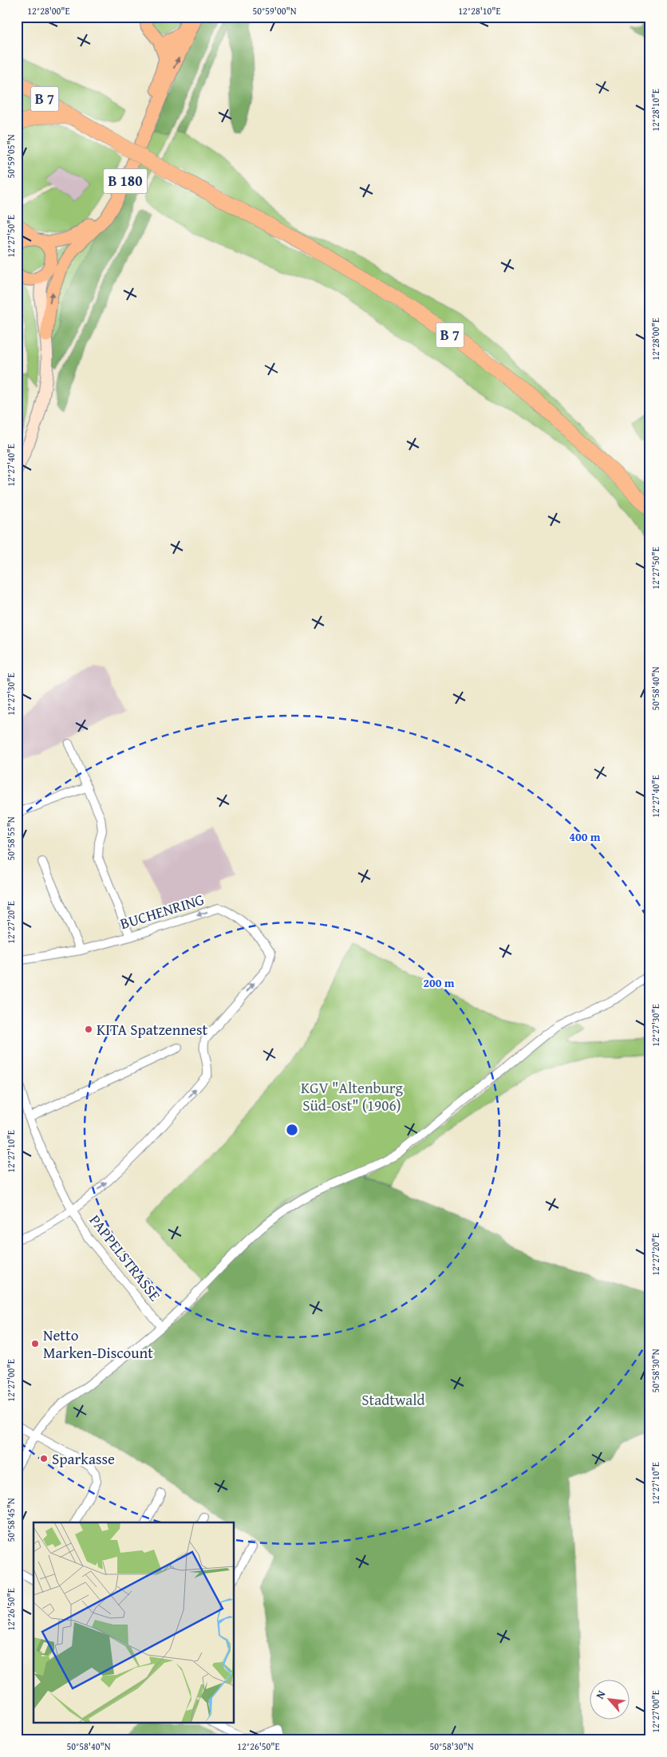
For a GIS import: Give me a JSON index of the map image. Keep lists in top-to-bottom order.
{
  "streets": {
    "highway": ["B 7"],
    "main road": ["B 180"],
    "street": ["BUCHENRING", "PAPPELSTRASSE"]
  },
  "crossings": [
    ["BUCHENRING", "PAPPELSTRASSE"]
  ],
  "parks": ["KGV \"Altenburg Süd-Ost\" (1906)", "Stadtwald"],
  "places": ["KITA Spatzennest", "Netto Marken-Discount", "Sparkasse"],
  "north": "top left",
  "coordinates": [
    "12°28'00\"E",
    "50°59'00\"N",
    "12°28'10\"E",
    "50°59'05\"N",
    "12°27'50\"E",
    "12°27'40\"E",
    "50°58'40\"N",
    "12°27'30\"E",
    "50°58'55\"N",
    "12°27'20\"E",
    "12°27'10\"E",
    "50°58'30\"N",
    "12°27'00\"E",
    "50°58'45\"N",
    "12°26'50\"E"
  ],
  "rings": ["400 m", "200 m"]
}
